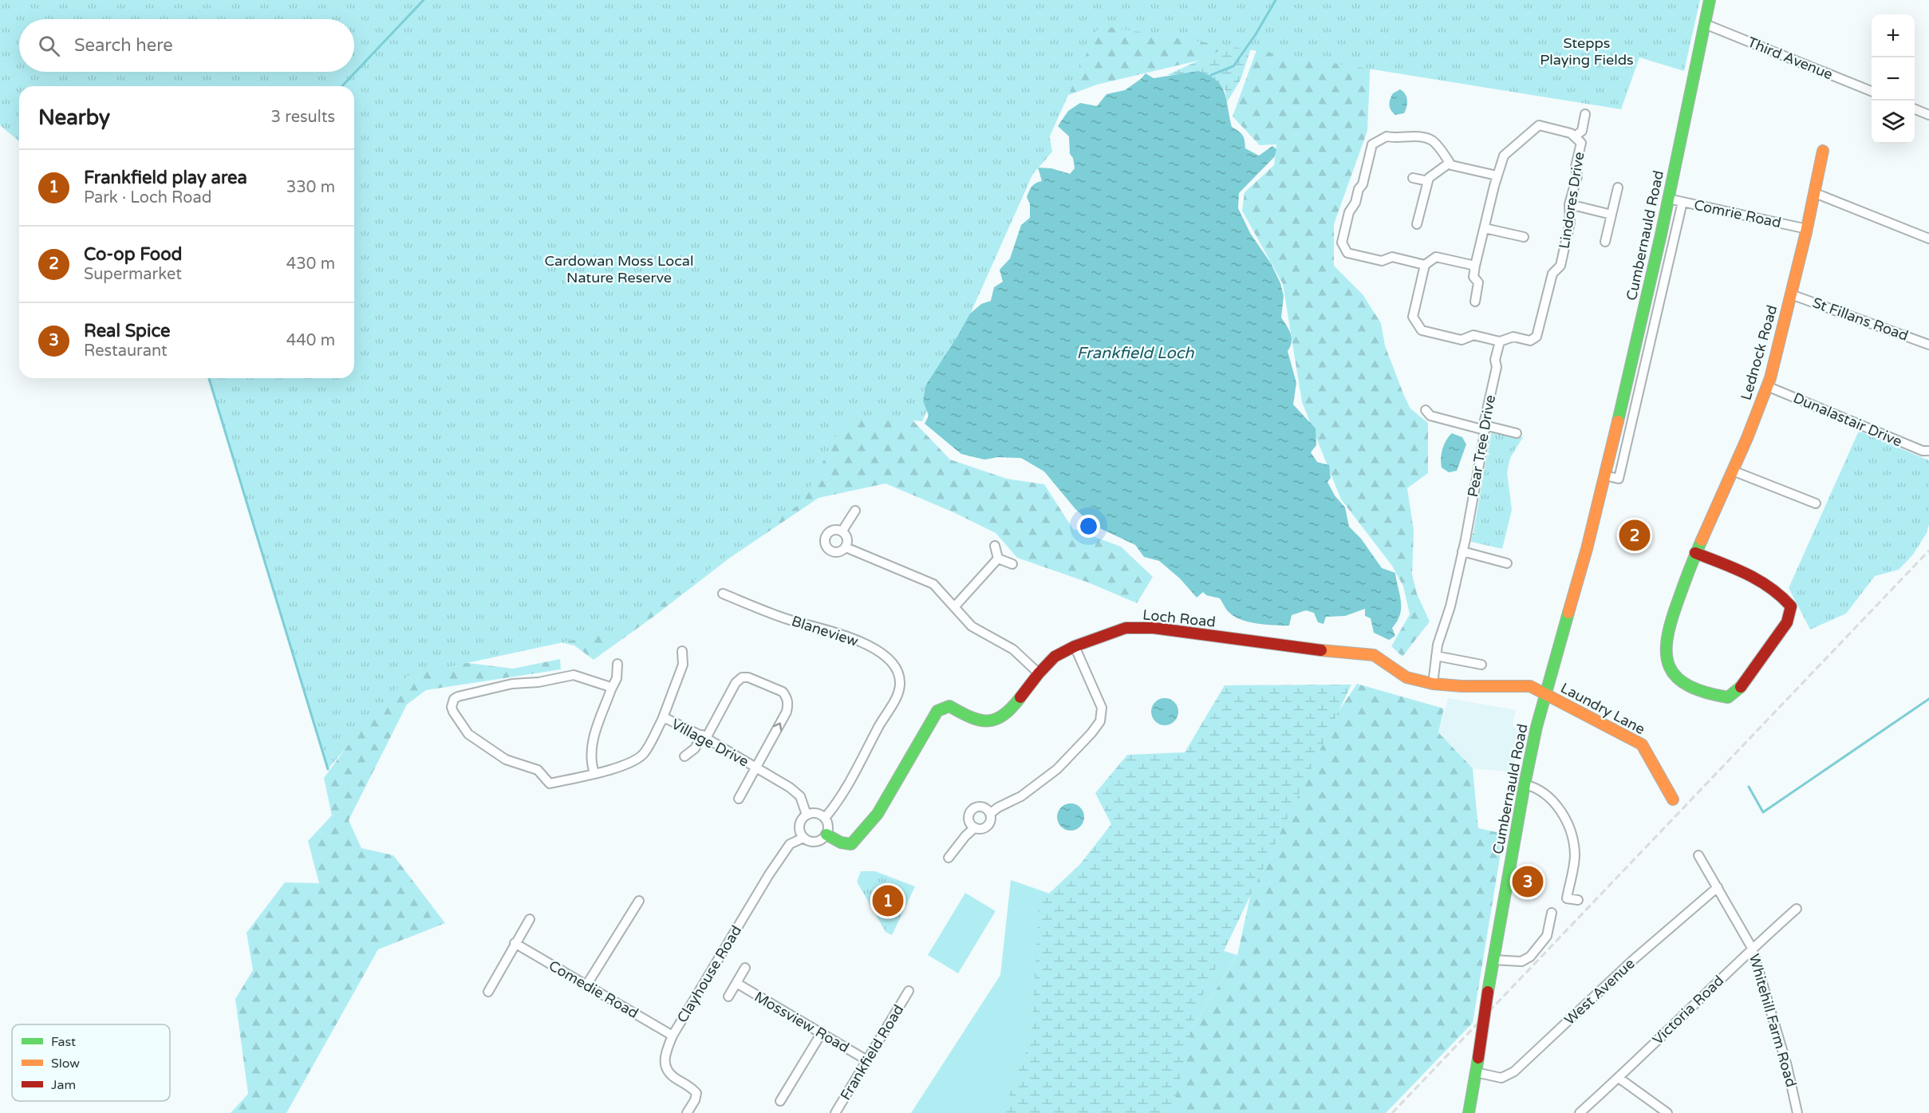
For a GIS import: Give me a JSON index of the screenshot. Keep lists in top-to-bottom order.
{
  "streets": {
    "street": [
      "Third Avenue",
      "Lindores Drive",
      "Comrie Road",
      "Cumbernauld Road",
      "St Fillans Road",
      "Lednock Road",
      "Dunalastair Drive",
      "Pear Tree Drive",
      "Loch Road",
      "Blaneview",
      "Laundry Lane",
      "Village Drive",
      "Clayhouse Road",
      "Comedie Road",
      "West Avenue",
      "Victoria Road",
      "Whitehill Farm Road",
      "Mossview Road",
      "Frankfield Road"
    ]
  },
  "crossings": [
    ["Third Avenue", "Cumbernauld Road"],
    ["Lindores Drive", "Pear Tree Drive"],
    ["Comrie Road", "Cumbernauld Road"],
    ["Comrie Road", "Lednock Road"],
    ["Cumbernauld Road", "Loch Road"],
    ["Cumbernauld Road", "Laundry Lane"],
    ["Cumbernauld Road", "West Avenue"],
    ["St Fillans Road", "Lednock Road"],
    ["Lednock Road", "Dunalastair Drive"],
    ["Pear Tree Drive", "Loch Road"],
    ["Loch Road", "Blaneview"],
    ["Loch Road", "Laundry Lane"],
    ["Loch Road", "Village Drive"],
    ["Loch Road", "Clayhouse Road"],
    ["Blaneview", "Village Drive"],
    ["Blaneview", "Clayhouse Road"],
    ["Village Drive", "Clayhouse Road"],
    ["Clayhouse Road", "Comedie Road"],
    ["West Avenue", "Whitehill Farm Road"],
    ["Victoria Road", "Whitehill Farm Road"],
    ["Mossview Road", "Frankfield Road"]
  ],
  "water": ["Frankfield Loch"],
  "parks": ["Stepps Playing Fields", "Cardowan Moss Local Nature Reserve"],
  "legend": ["Fast", "Slow", "Jam"],
  "page": {
    "map_buttons": ["+", "−"],
    "search": "Search here",
    "heading": ["Nearby", "3 results"],
    "list": [
      {
        "mark": "1",
        "name": "Frankfield play area",
        "note": "Park · Loch Road",
        "value": "330 m"
      },
      {
        "mark": "2",
        "name": "Co-op Food",
        "note": "Supermarket",
        "value": "430 m"
      },
      {
        "mark": "3",
        "name": "Real Spice",
        "note": "Restaurant",
        "value": "440 m"
      }
    ],
    "pins": ["2", "3", "1"]
  }
}
